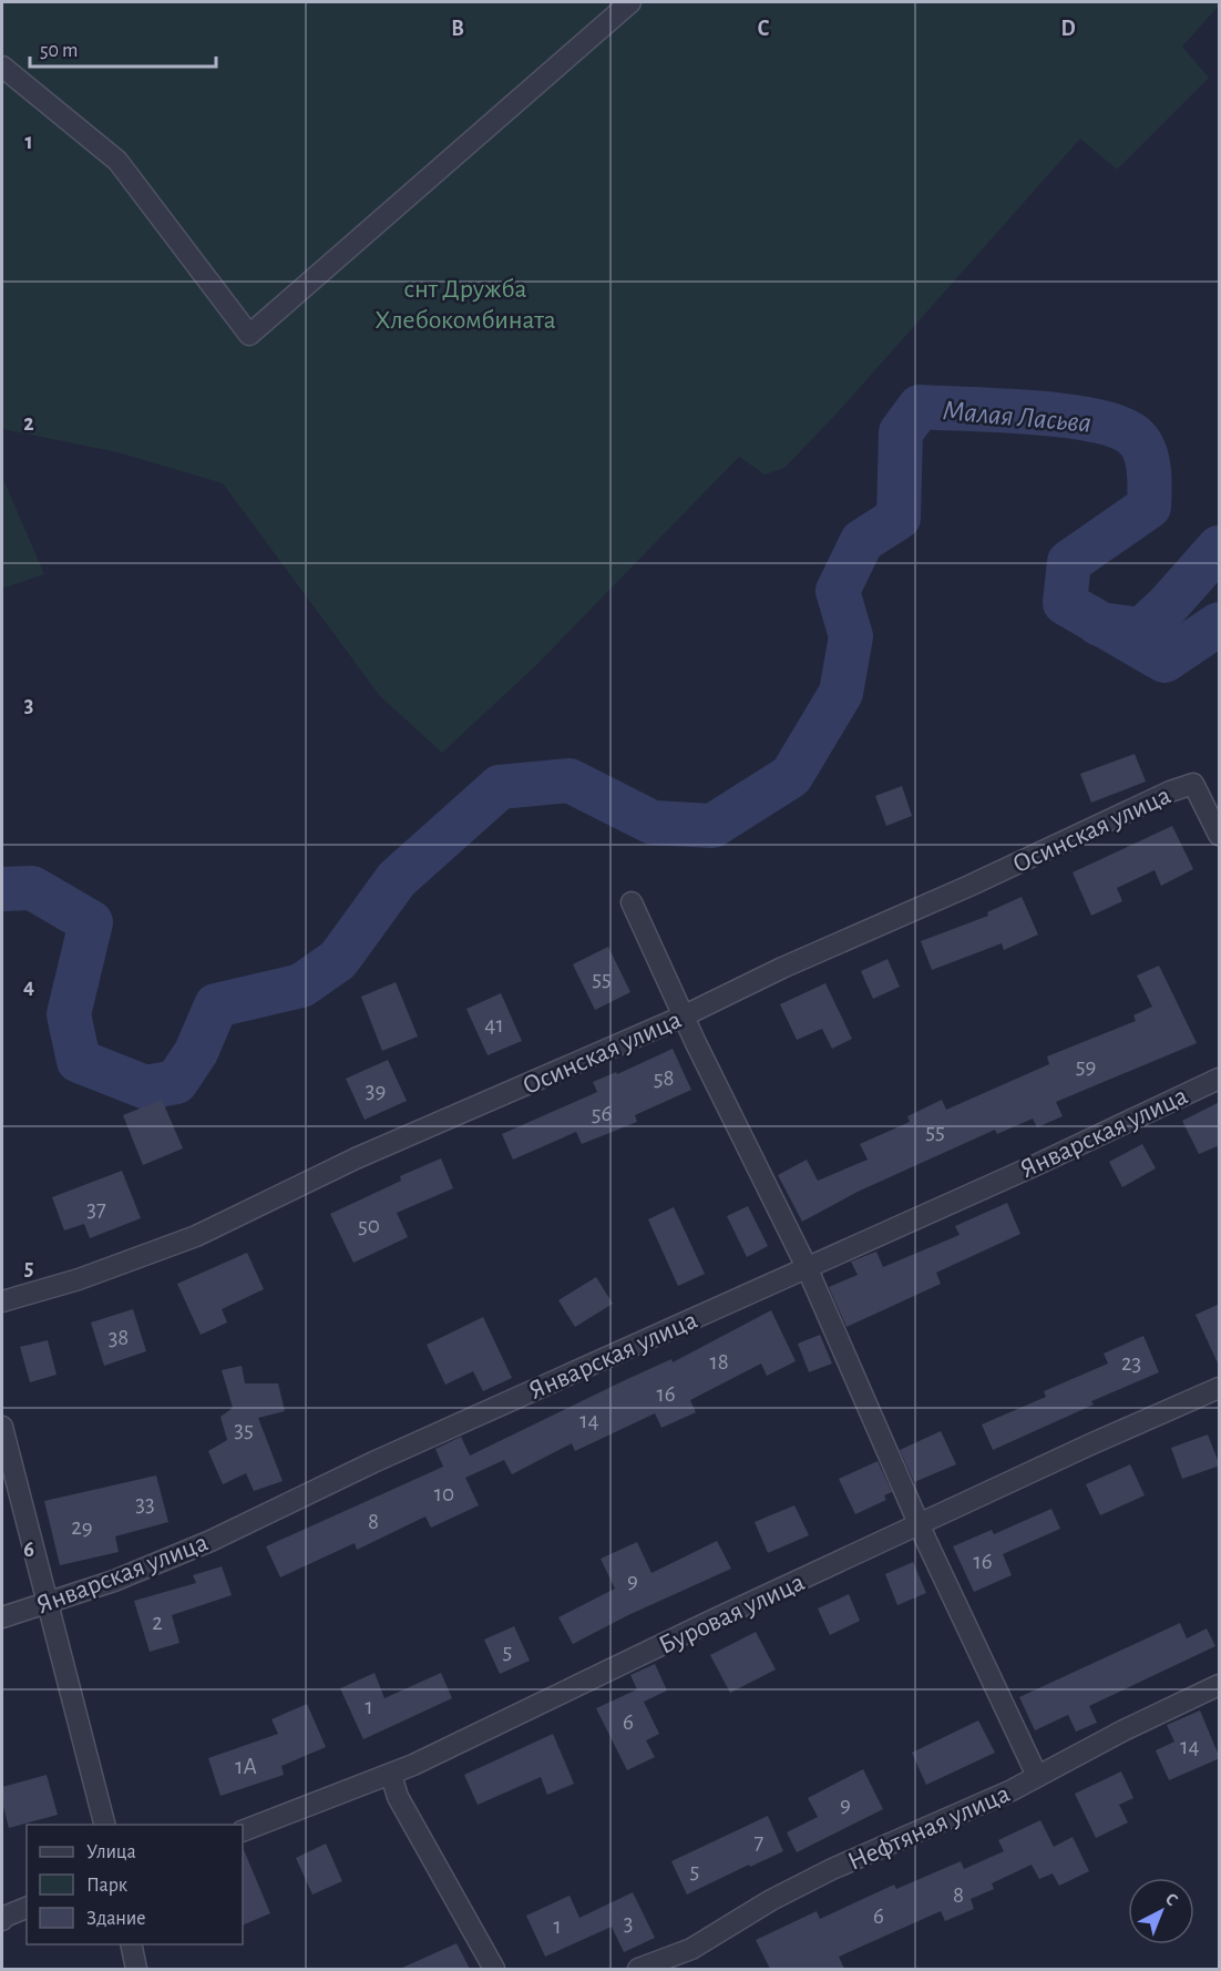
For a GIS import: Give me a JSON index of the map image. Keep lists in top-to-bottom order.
{
  "streets": {
    "street": [
      "Осинская улица",
      "Январская улица",
      "Буровая улица",
      "Нефтяная улица"
    ]
  },
  "water": ["Малая Ласьва"],
  "parks": ["снт Дружба Хлебокомбината"],
  "house_numbers": [
    "55",
    "41",
    "59",
    "58",
    "39",
    "56",
    "55",
    "37",
    "50",
    "38",
    "18",
    "23",
    "16",
    "14",
    "35",
    "10",
    "33",
    "8",
    "29",
    "16",
    "9",
    "2",
    "5",
    "1",
    "6",
    "14",
    "1А",
    "9",
    "7",
    "5",
    "8",
    "6",
    "3",
    "1"
  ],
  "legend": ["Улица", "Парк", "Здание"],
  "scale_bar": "50 m",
  "north": "top right",
  "grid": {
    "columns": ["B", "C", "D"],
    "rows": [
      "1",
      "2",
      "3",
      "4",
      "5",
      "6"
    ]
  }
}
